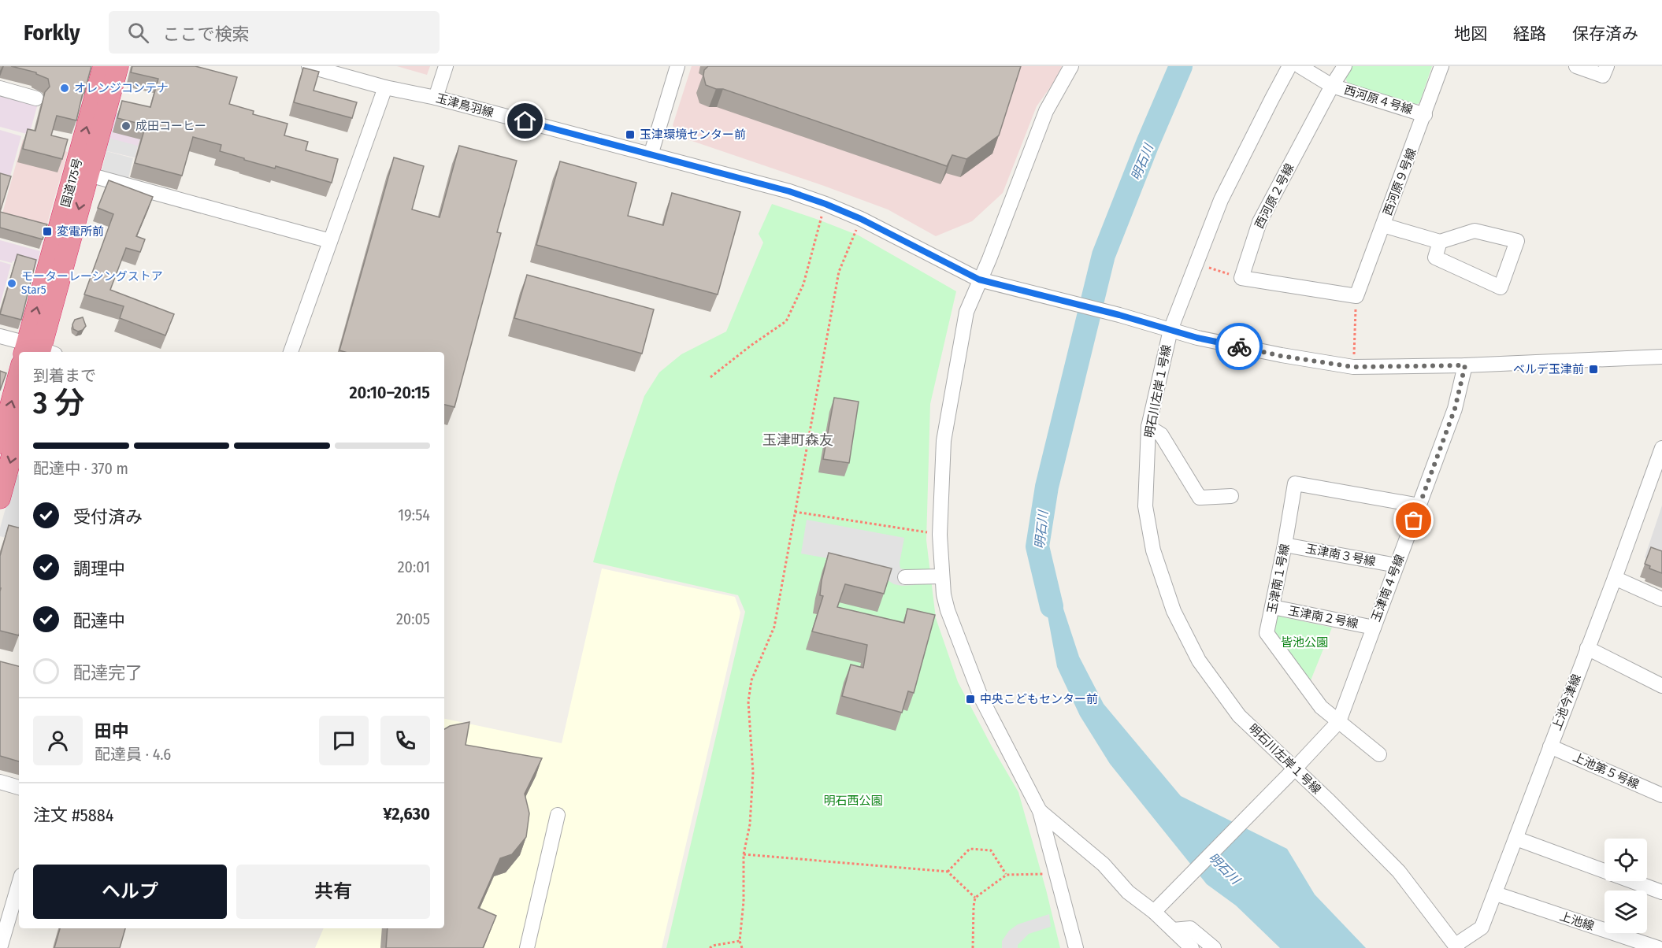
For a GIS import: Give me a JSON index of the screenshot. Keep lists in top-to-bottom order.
{
  "streets": {
    "highway": ["国道175号"],
    "street": [
      "西河原４号線",
      "玉津鳥羽線",
      "西河原９号線",
      "西河原２号線",
      "明石川左岸１号線",
      "玉津南３号線",
      "玉津南１号線",
      "玉津南４号線",
      "玉津南２号線",
      "上池今津線",
      "上池第５号線",
      "上池線"
    ]
  },
  "crossings": [
    ["西河原４号線", "西河原９号線"],
    ["西河原４号線", "西河原２号線"],
    ["玉津鳥羽線", "明石川左岸１号線"],
    ["玉津鳥羽線", "玉津南４号線"],
    ["明石川左岸１号線", "玉津南４号線"],
    ["明石川左岸１号線", "上池今津線"],
    ["玉津南３号線", "玉津南１号線"],
    ["玉津南３号線", "玉津南４号線"],
    ["玉津南１号線", "玉津南４号線"],
    ["玉津南１号線", "玉津南２号線"],
    ["玉津南４号線", "玉津南２号線"],
    ["上池今津線", "上池第５号線"],
    ["上池今津線", "上池線"]
  ],
  "districts": ["玉津町森友"],
  "water": ["明石川"],
  "parks": ["皆池公園", "明石西公園"],
  "places": {
    "other": ["オレンジコンテナ", "成田コーヒー", "モーターレーシングストア Star5"],
    "transit": [
      "玉津環境センター前",
      "変電所前",
      "ベルデ玉津前",
      "中央こどもセンター前"
    ]
  },
  "page": {
    "header": "Forkly",
    "search": "ここで検索",
    "nav": ["地図", "経路", "保存済み"],
    "heading": ["3 分", "到着まで", "20:10–20:15"],
    "panel": [
      "田中",
      "配達員 · 4.6",
      "注文 #5884",
      "¥2,630"
    ],
    "bar": "配達中 · 370 m",
    "list": [
      ["受付済み", "19:54"],
      ["調理中", "20:01"],
      ["配達中", "20:05"],
      "配達完了"
    ],
    "buttons": ["ヘルプ", "共有"]
  }
}
